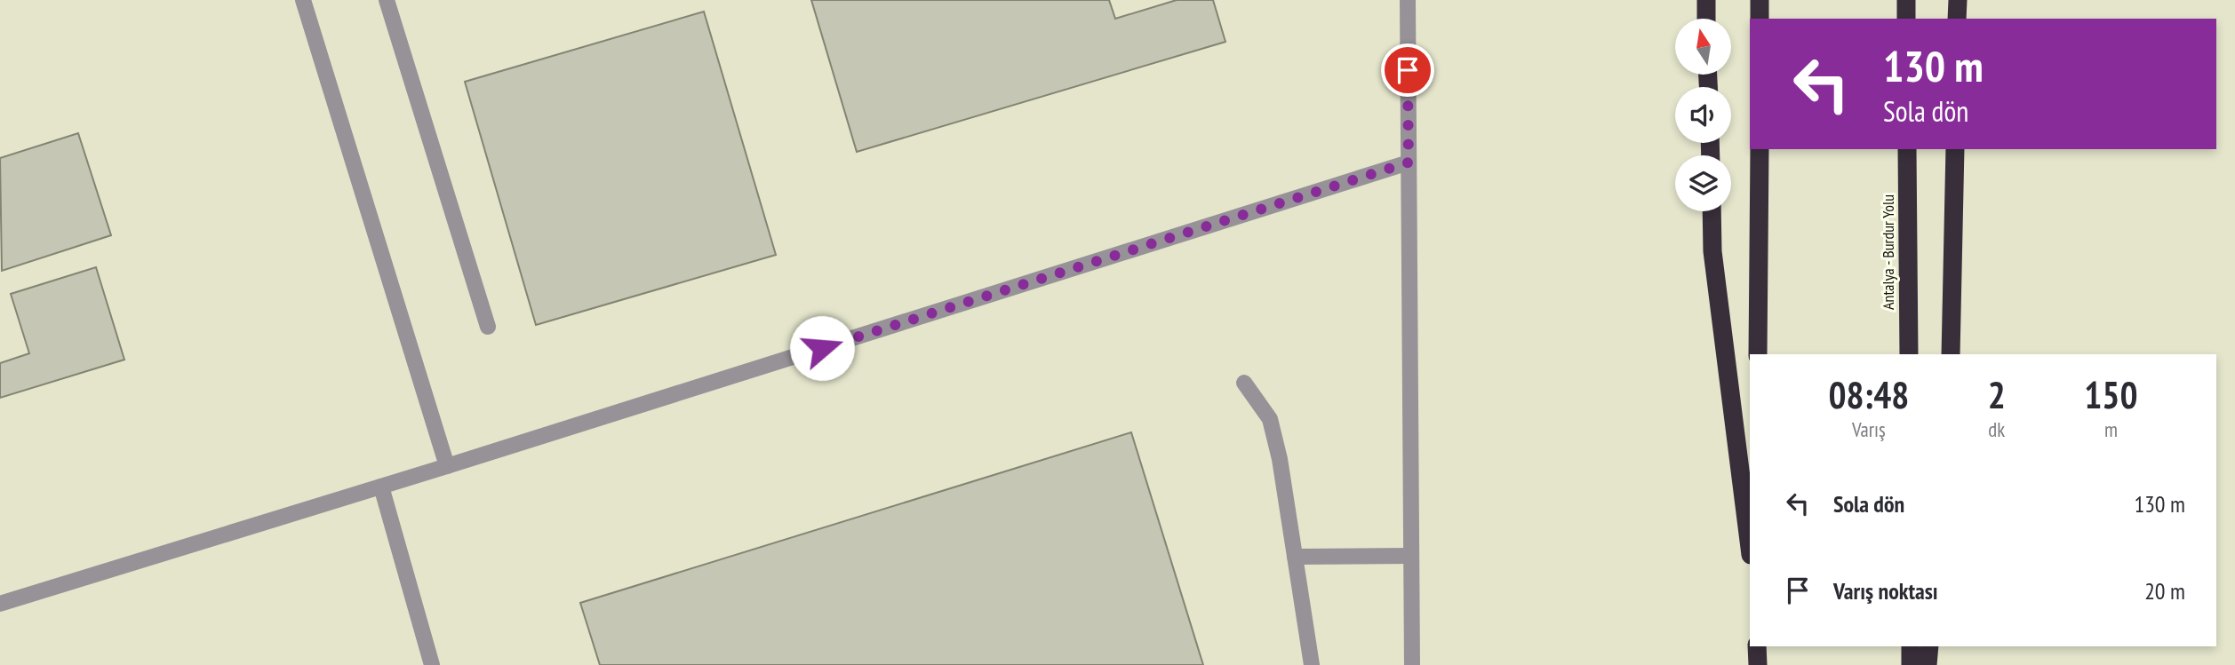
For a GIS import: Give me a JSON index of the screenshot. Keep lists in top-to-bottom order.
{
  "streets": {
    "highway": ["Antalya - Burdur Yolu"]
  },
  "north": "top",
  "page": {
    "turn": ["130 m", "Sola dön"],
    "eta": [
      "08:48",
      "Varış",
      "2",
      "dk",
      "150",
      "m"
    ],
    "list": [
      {
        "name": "Sola dön",
        "value": "130 m"
      },
      {
        "name": "Varış noktası",
        "value": "20 m"
      }
    ]
  }
}
